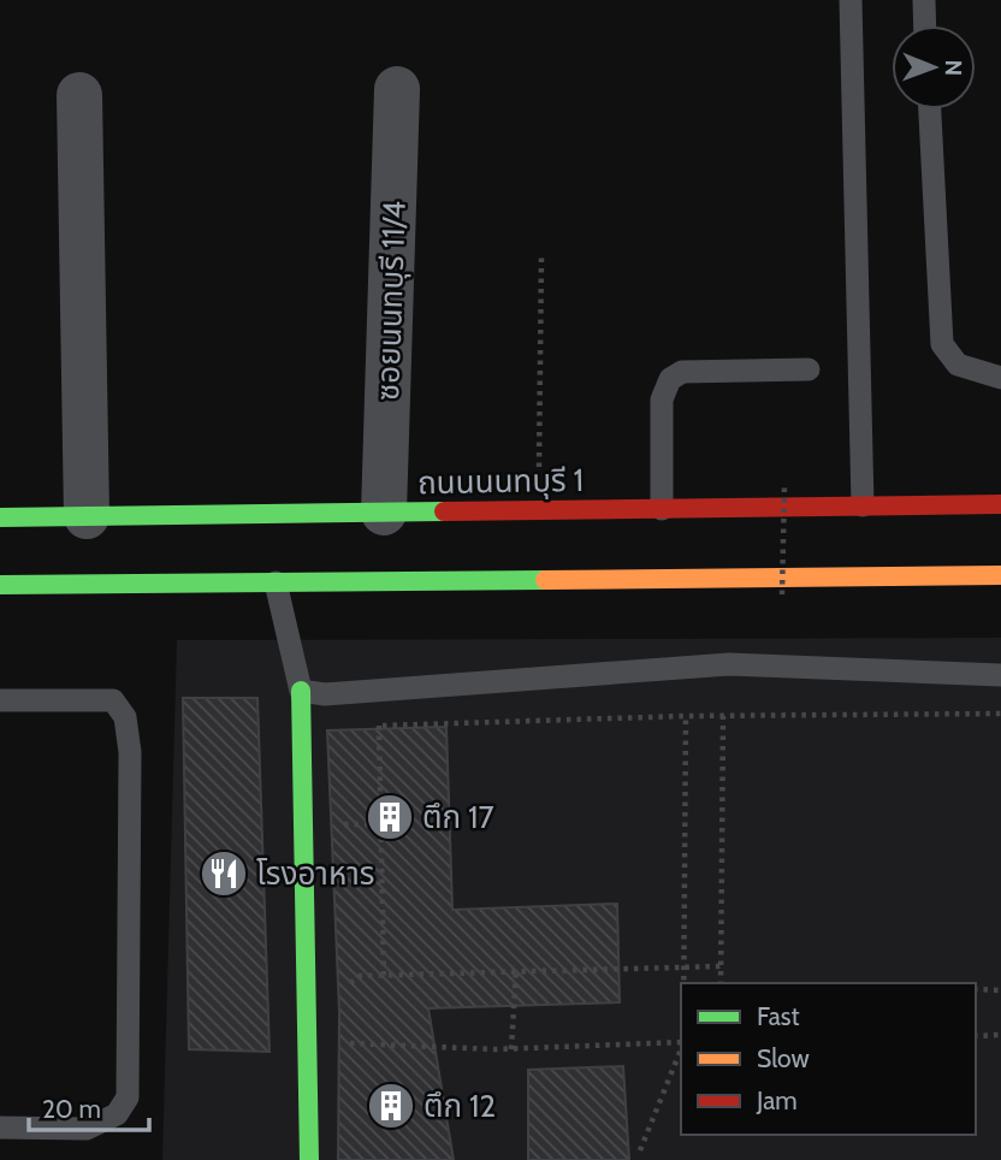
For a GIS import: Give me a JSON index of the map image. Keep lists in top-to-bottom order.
{
  "streets": {
    "main road": ["ถนนนนทบุรี 1"],
    "street": ["ซอยนนทบุรี 11/4"]
  },
  "crossings": [
    ["ซอยนนทบุรี 11/4", "ถนนนนทบุรี 1"]
  ],
  "places": {
    "building": ["ตึก 17", "ตึก 12"],
    "restaurant": ["โรงอาหาร"]
  },
  "legend": ["Fast", "Slow", "Jam"],
  "scale_bar": "20 m",
  "north": "right"
}
